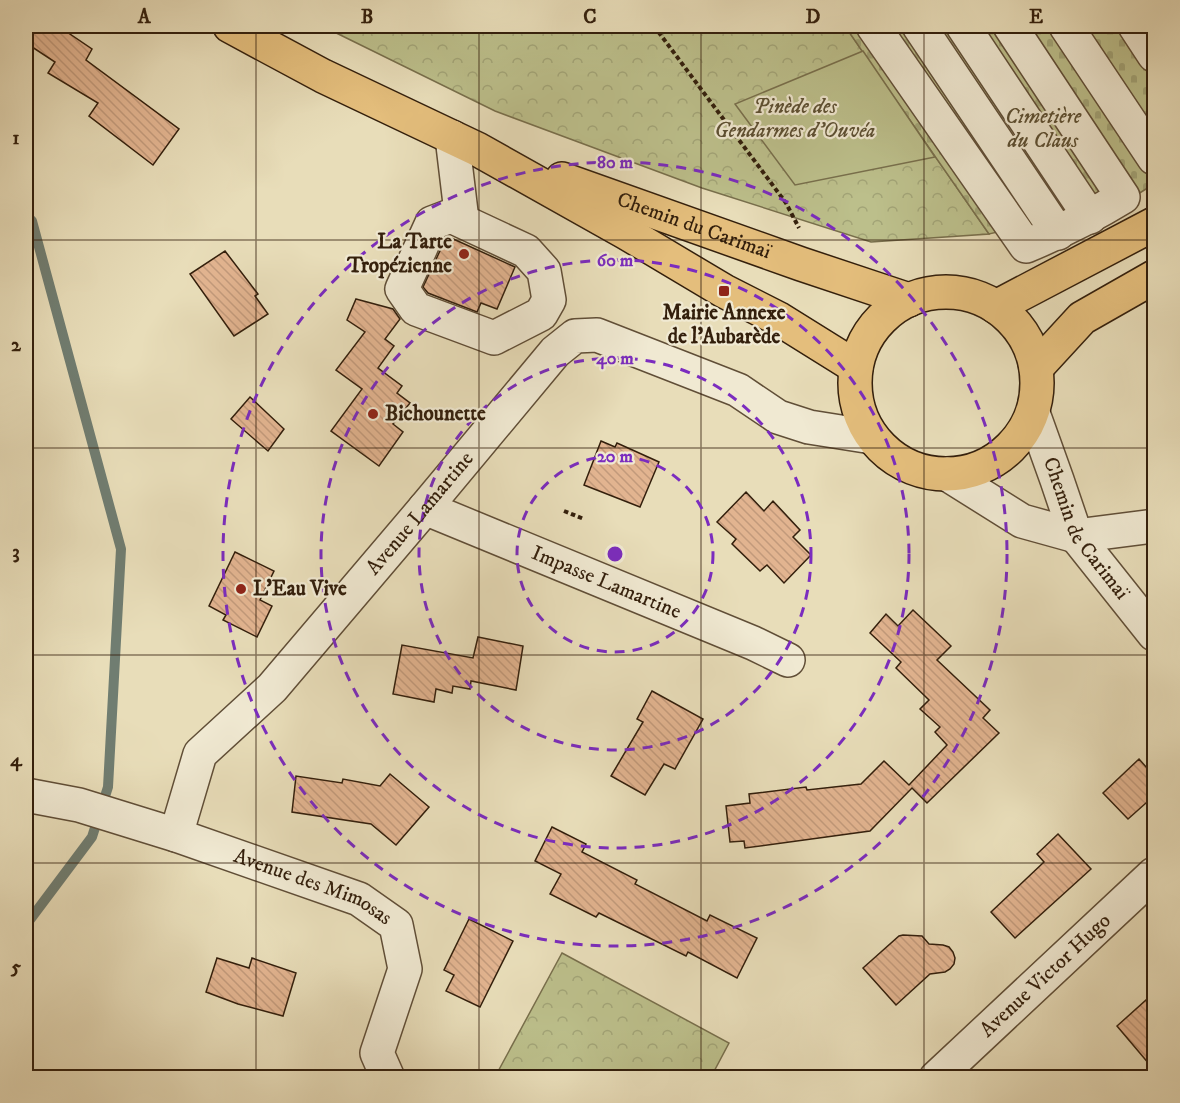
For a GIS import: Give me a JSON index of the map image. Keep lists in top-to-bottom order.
{
  "streets": {
    "main road": ["Chemin du Carimaï"],
    "street": [
      "Avenue Lamartine",
      "Chemin de Carimaï",
      "Impasse Lamartine",
      "Avenue des Mimosas",
      "Avenue Victor Hugo"
    ]
  },
  "crossings": [
    ["Chemin du Carimaï", "Avenue Lamartine"],
    ["Chemin du Carimaï", "Chemin de Carimaï"],
    ["Avenue Lamartine", "Chemin de Carimaï"],
    ["Avenue Lamartine", "Impasse Lamartine"],
    ["Avenue Lamartine", "Avenue des Mimosas"]
  ],
  "parks": ["Pinède des Gendarmes d'Ouvéa", "Cimetière du Claus"],
  "places": {
    "other": ["La Tarte Tropézienne", "Bichounette", "L'Eau Vive"],
    "transit": ["Mairie Annexe de l'Aubarède"]
  },
  "grid": {
    "columns": [
      "A",
      "B",
      "C",
      "D",
      "E"
    ],
    "rows": [
      "1",
      "2",
      "3",
      "4",
      "5"
    ]
  },
  "rings": [
    "80 m",
    "60 m",
    "40 m",
    "20 m"
  ]
}
